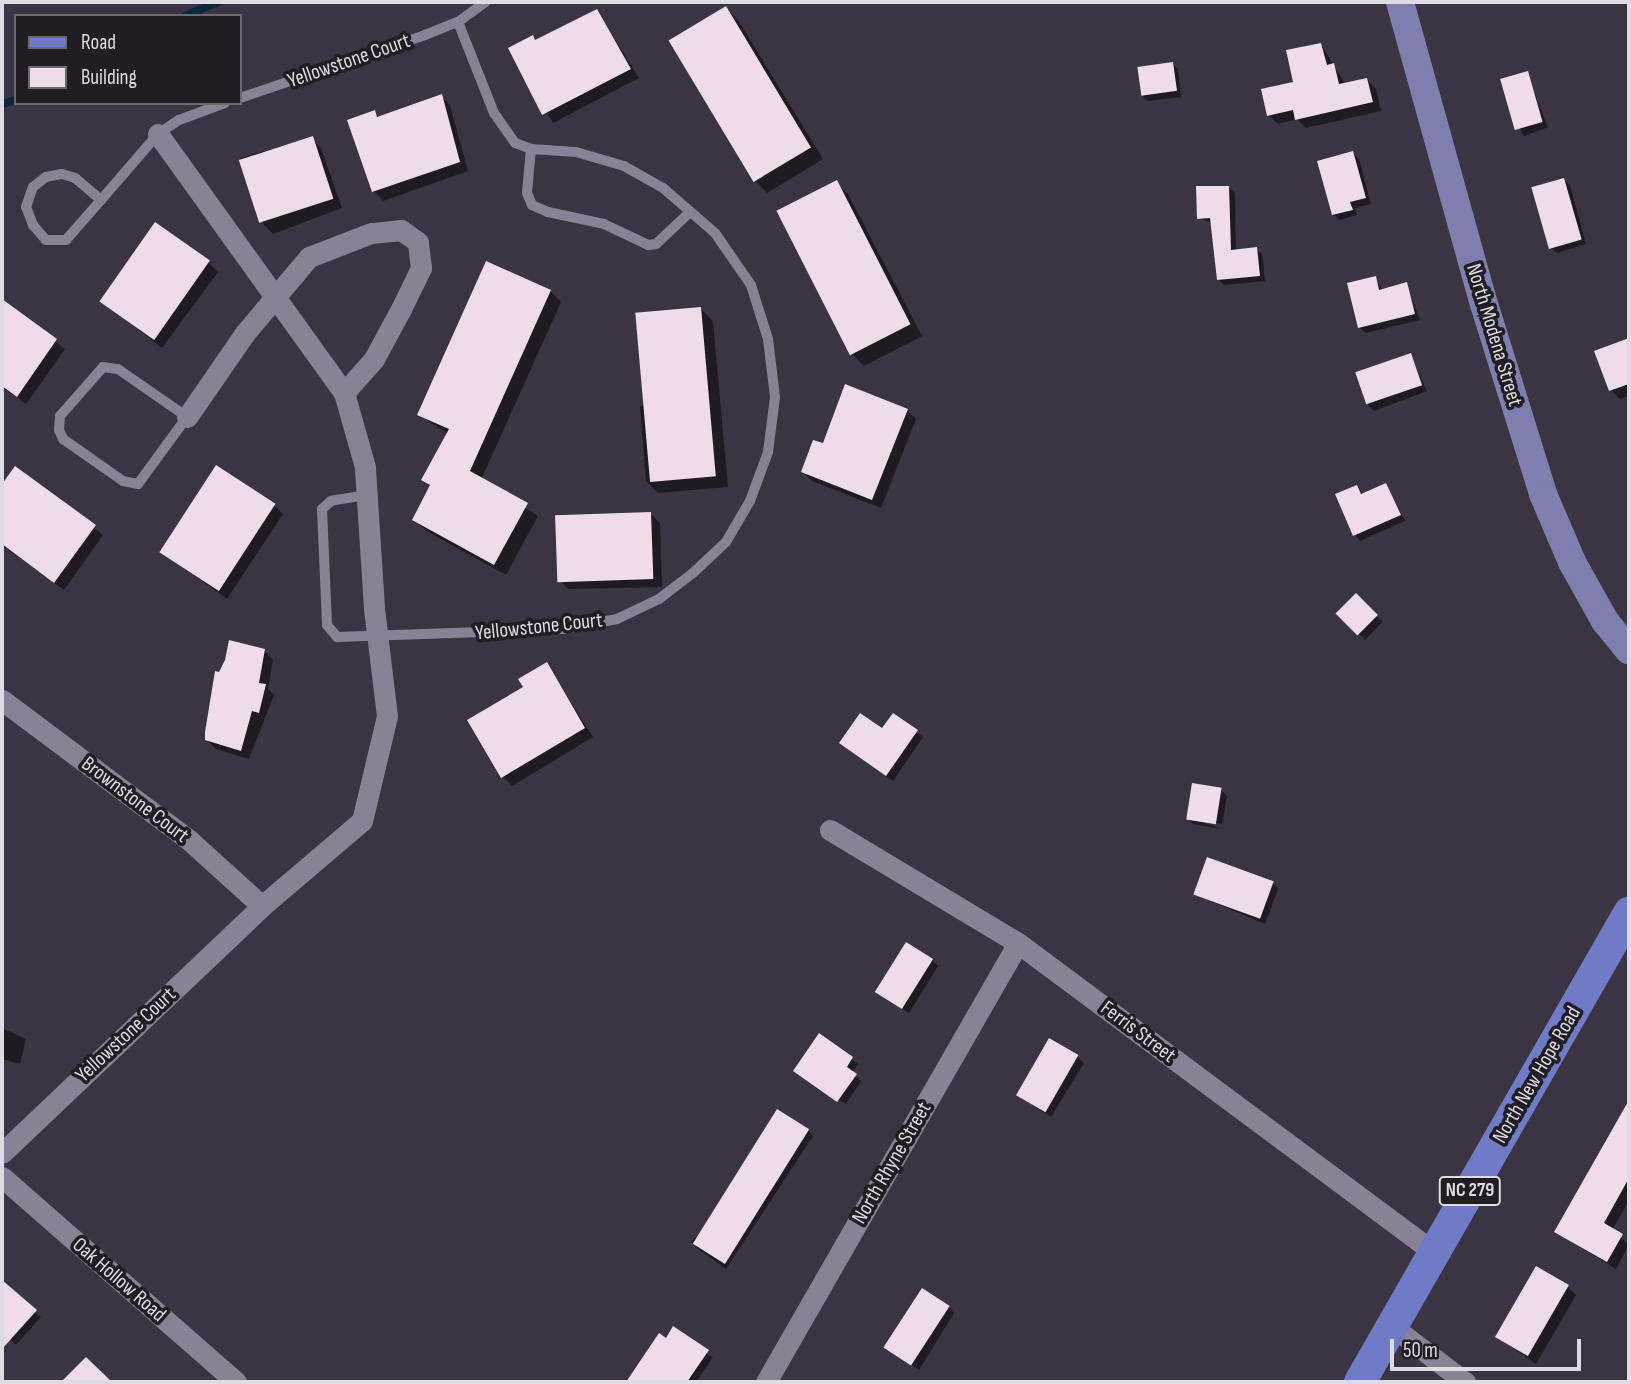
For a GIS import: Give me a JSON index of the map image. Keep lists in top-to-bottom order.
{
  "streets": {
    "main road": ["North New Hope Road", "NC 279"],
    "street": [
      "Yellowstone Court",
      "North Modena Street",
      "Brownstone Court",
      "Ferris Street",
      "North Rhyne Street",
      "Oak Hollow Road"
    ]
  },
  "crossings": [
    ["Yellowstone Court", "Brownstone Court"],
    ["Ferris Street", "North New Hope Road"],
    ["Ferris Street", "North Rhyne Street"]
  ],
  "legend": ["Road", "Building"],
  "scale_bar": "50 m"
}
